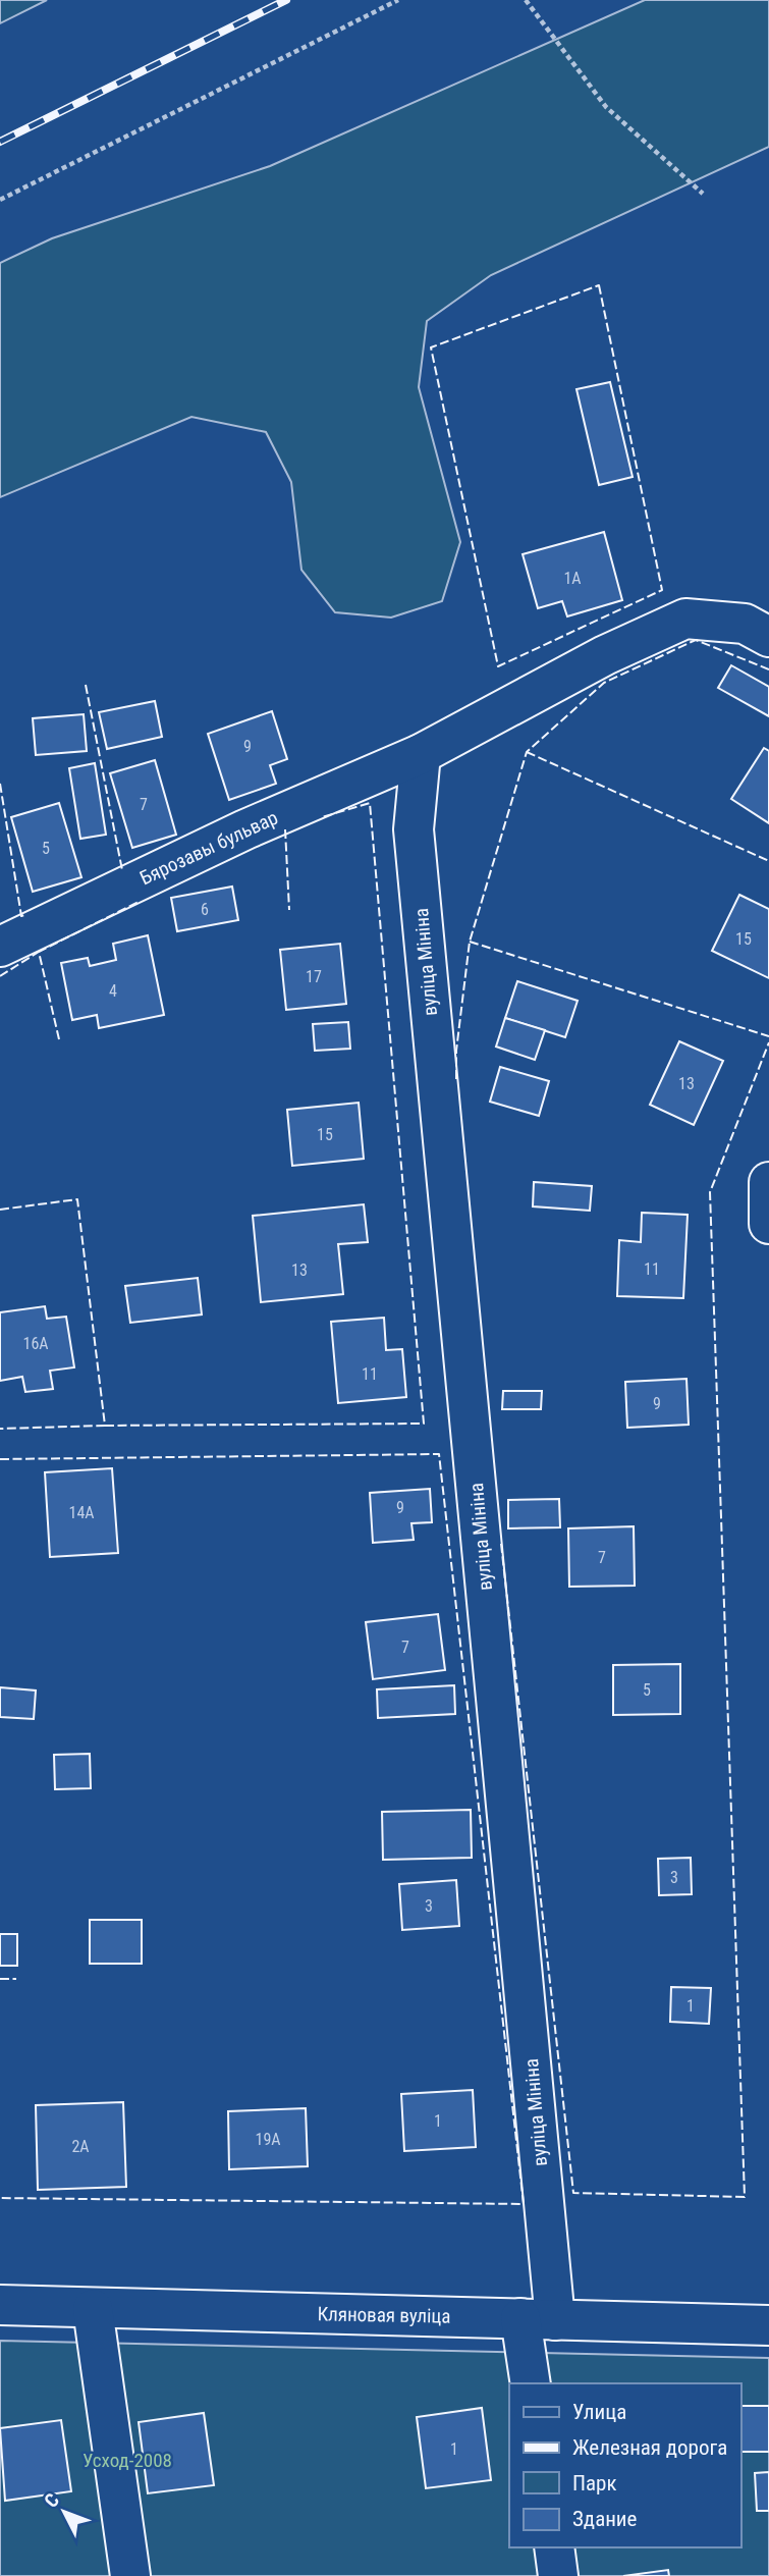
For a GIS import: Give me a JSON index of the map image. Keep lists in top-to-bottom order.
{
  "streets": {
    "street": ["Бярозавы бульвар", "вуліца Мініна", "Кляновая вуліца"]
  },
  "crossings": [
    ["Бярозавы бульвар", "вуліца Мініна"],
    ["вуліца Мініна", "Кляновая вуліца"]
  ],
  "parks": ["Усход-2008"],
  "house_numbers": [
    "1А",
    "9",
    "7",
    "5",
    "6",
    "15",
    "17",
    "4",
    "13",
    "15",
    "11",
    "13",
    "16А",
    "11",
    "9",
    "9",
    "14А",
    "7",
    "7",
    "5",
    "3",
    "3",
    "1",
    "1",
    "19А",
    "2А",
    "1"
  ],
  "legend": [
    "Улица",
    "Железная дорога",
    "Парк",
    "Здание"
  ],
  "north": "top left"
}
